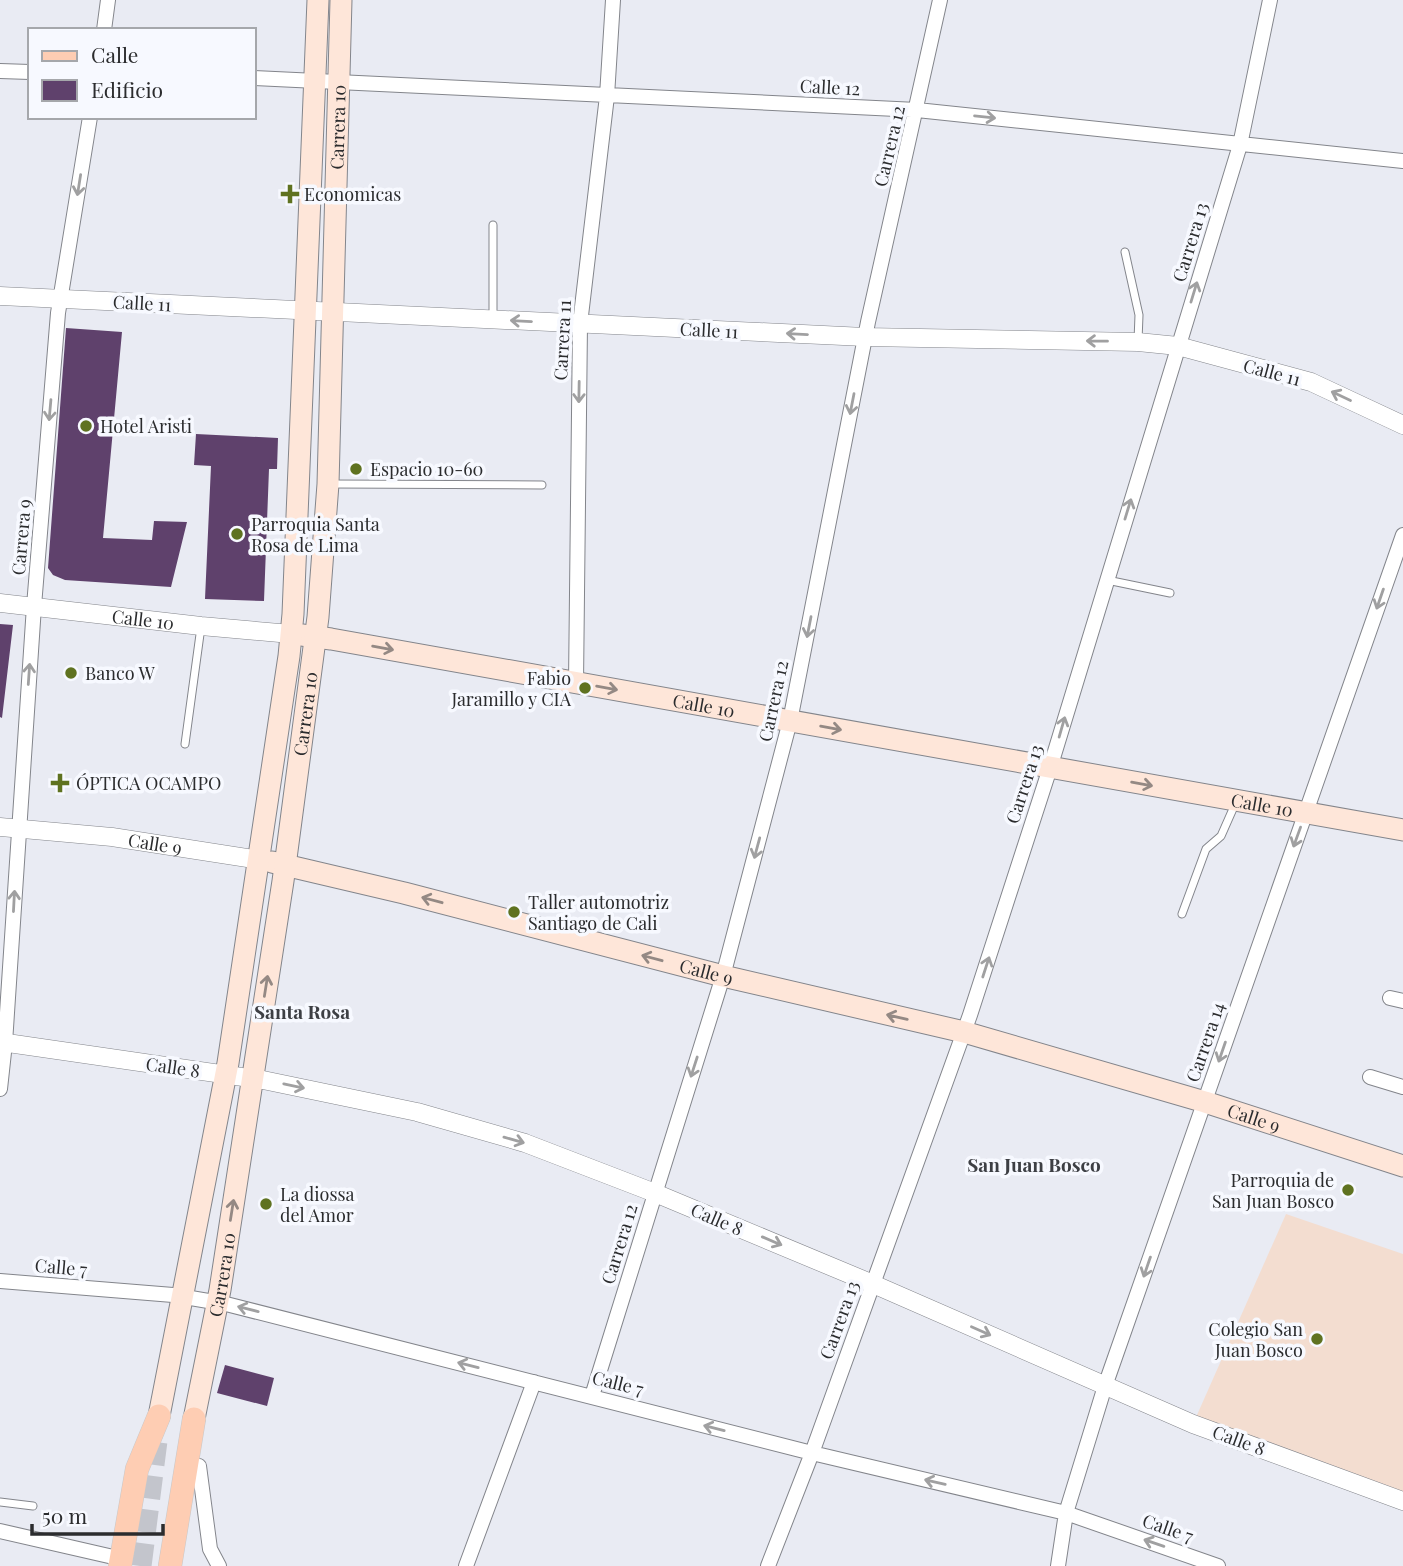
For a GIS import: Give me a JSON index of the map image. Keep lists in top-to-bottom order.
{
  "streets": {
    "main road": ["Carrera 10", "Calle 10", "Calle 9"],
    "street": [
      "Calle 12",
      "Carrera 12",
      "Carrera 13",
      "Calle 11",
      "Carrera 11",
      "Carrera 9",
      "Carrera 14",
      "Calle 8",
      "Calle 7"
    ]
  },
  "crossings": [
    ["Calle 12", "Carrera 10"],
    ["Calle 12", "Carrera 12"],
    ["Calle 12", "Carrera 13"],
    ["Calle 12", "Carrera 11"],
    ["Carrera 10", "Calle 11"],
    ["Carrera 10", "Calle 10"],
    ["Carrera 10", "Calle 9"],
    ["Carrera 10", "Calle 8"],
    ["Carrera 10", "Calle 7"],
    ["Carrera 12", "Calle 11"],
    ["Carrera 12", "Calle 10"],
    ["Carrera 12", "Calle 9"],
    ["Carrera 12", "Calle 8"],
    ["Carrera 12", "Calle 7"],
    ["Carrera 13", "Calle 11"],
    ["Carrera 13", "Calle 10"],
    ["Carrera 13", "Calle 9"],
    ["Carrera 13", "Calle 8"],
    ["Carrera 13", "Calle 7"],
    ["Calle 11", "Carrera 11"],
    ["Calle 11", "Carrera 9"],
    ["Carrera 11", "Calle 10"],
    ["Carrera 9", "Calle 10"],
    ["Carrera 9", "Calle 9"],
    ["Carrera 9", "Calle 8"],
    ["Calle 10", "Carrera 14"],
    ["Calle 9", "Carrera 14"],
    ["Carrera 14", "Calle 8"],
    ["Carrera 14", "Calle 7"]
  ],
  "one_way": [
    "Carrera 12",
    "Carrera 13",
    "Calle 11",
    "Carrera 11",
    "Calle 10",
    "Calle 9",
    "Carrera 14",
    "Calle 8",
    "Calle 7"
  ],
  "districts": ["Santa Rosa", "San Juan Bosco"],
  "places": {
    "health": ["Economicas", "ÓPTICA OCAMPO"],
    "other": [
      "Hotel Aristi",
      "Espacio 10-60",
      "Parroquia Santa Rosa de Lima",
      "Banco W",
      "Fabio Jaramillo y CIA",
      "Taller automotriz Santiago de Cali",
      "Parroquia de San Juan Bosco",
      "La diossa del Amor",
      "Colegio San Juan Bosco"
    ]
  },
  "legend": ["Calle", "Edificio"],
  "scale_bar": "50 m"
}
